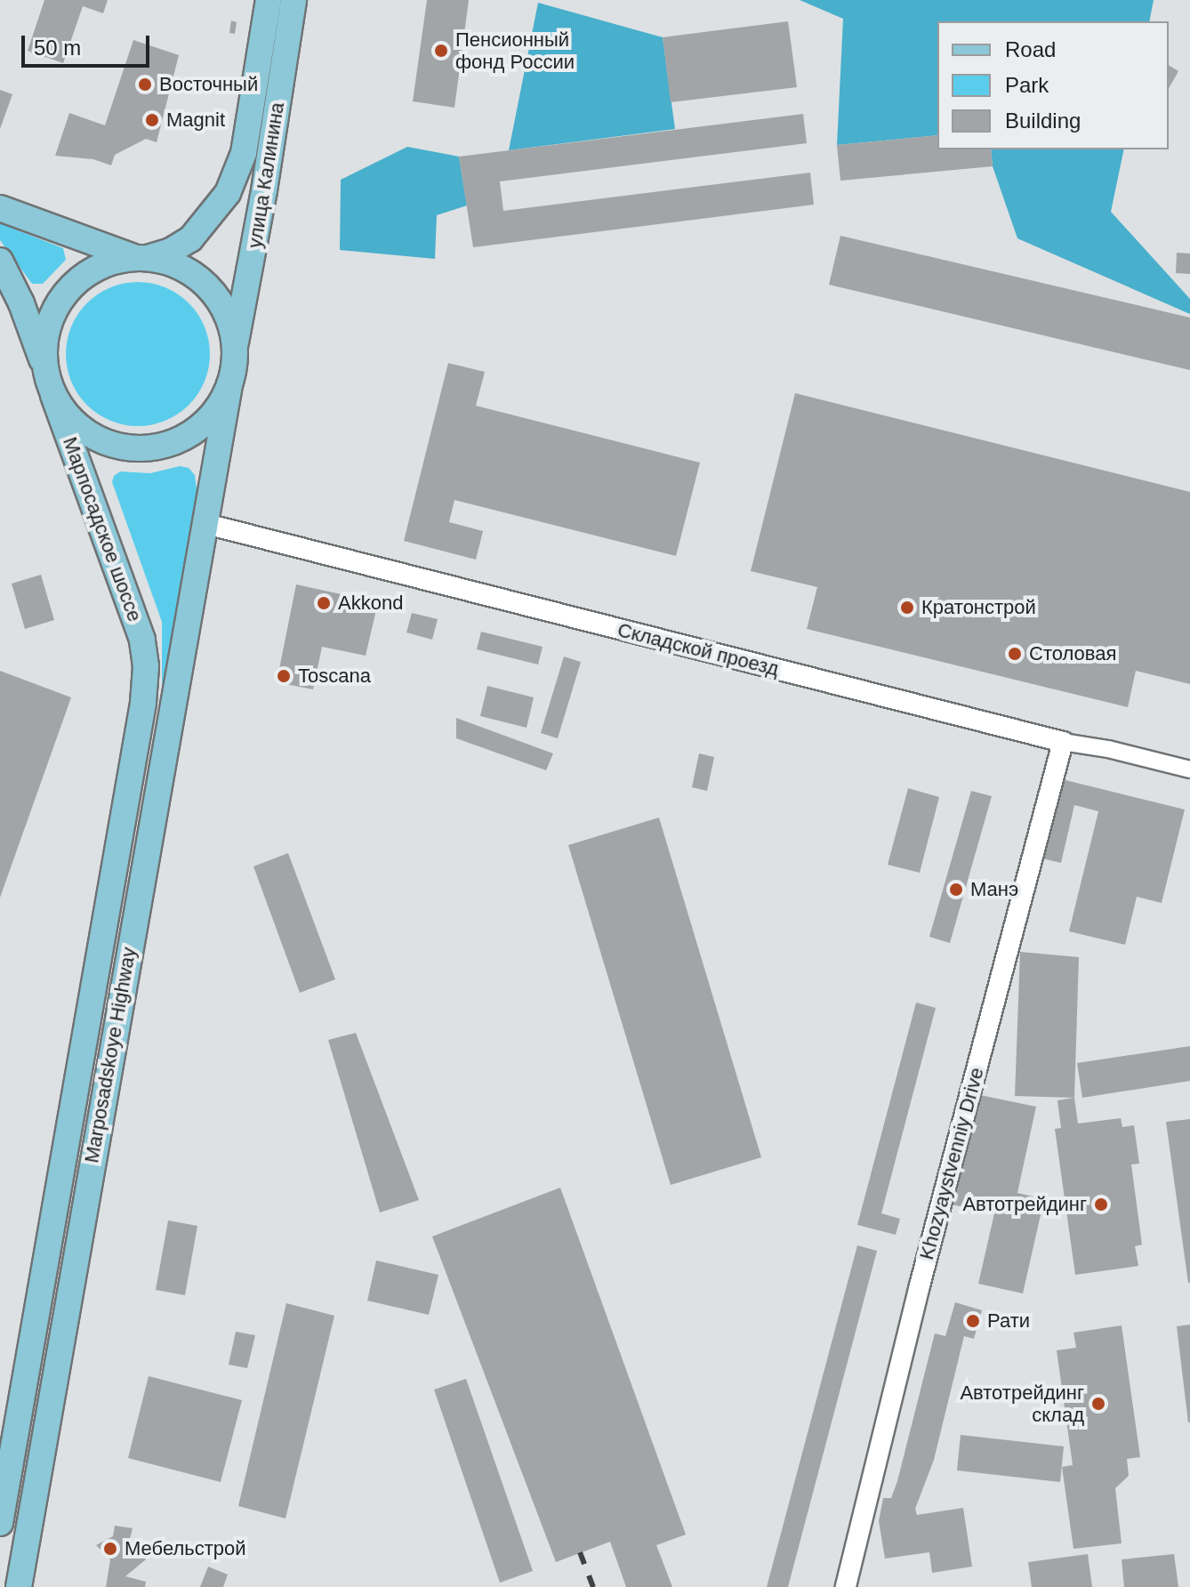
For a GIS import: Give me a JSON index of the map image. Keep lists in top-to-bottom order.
{
  "streets": {
    "main road": ["улица Калинина", "Марпосадское шоссе", "Marposadskoye Highway"],
    "street": ["Складской проезд", "Khozyaystvenniy Drive"]
  },
  "crossings": [
    ["улица Калинина", "Марпосадское шоссе"],
    ["Складской проезд", "Marposadskoye Highway"],
    ["Складской проезд", "Khozyaystvenniy Drive"]
  ],
  "places": [
    "Пенсионный фонд России",
    "Восточный",
    "Magnit",
    "Akkond",
    "Кратонстрой",
    "Столовая",
    "Toscana",
    "Манэ",
    "Автотрейдинг",
    "Рати",
    "Автотрейдинг склад",
    "Мебельстрой"
  ],
  "legend": ["Road", "Park", "Building"],
  "scale_bar": "50 m"
}
